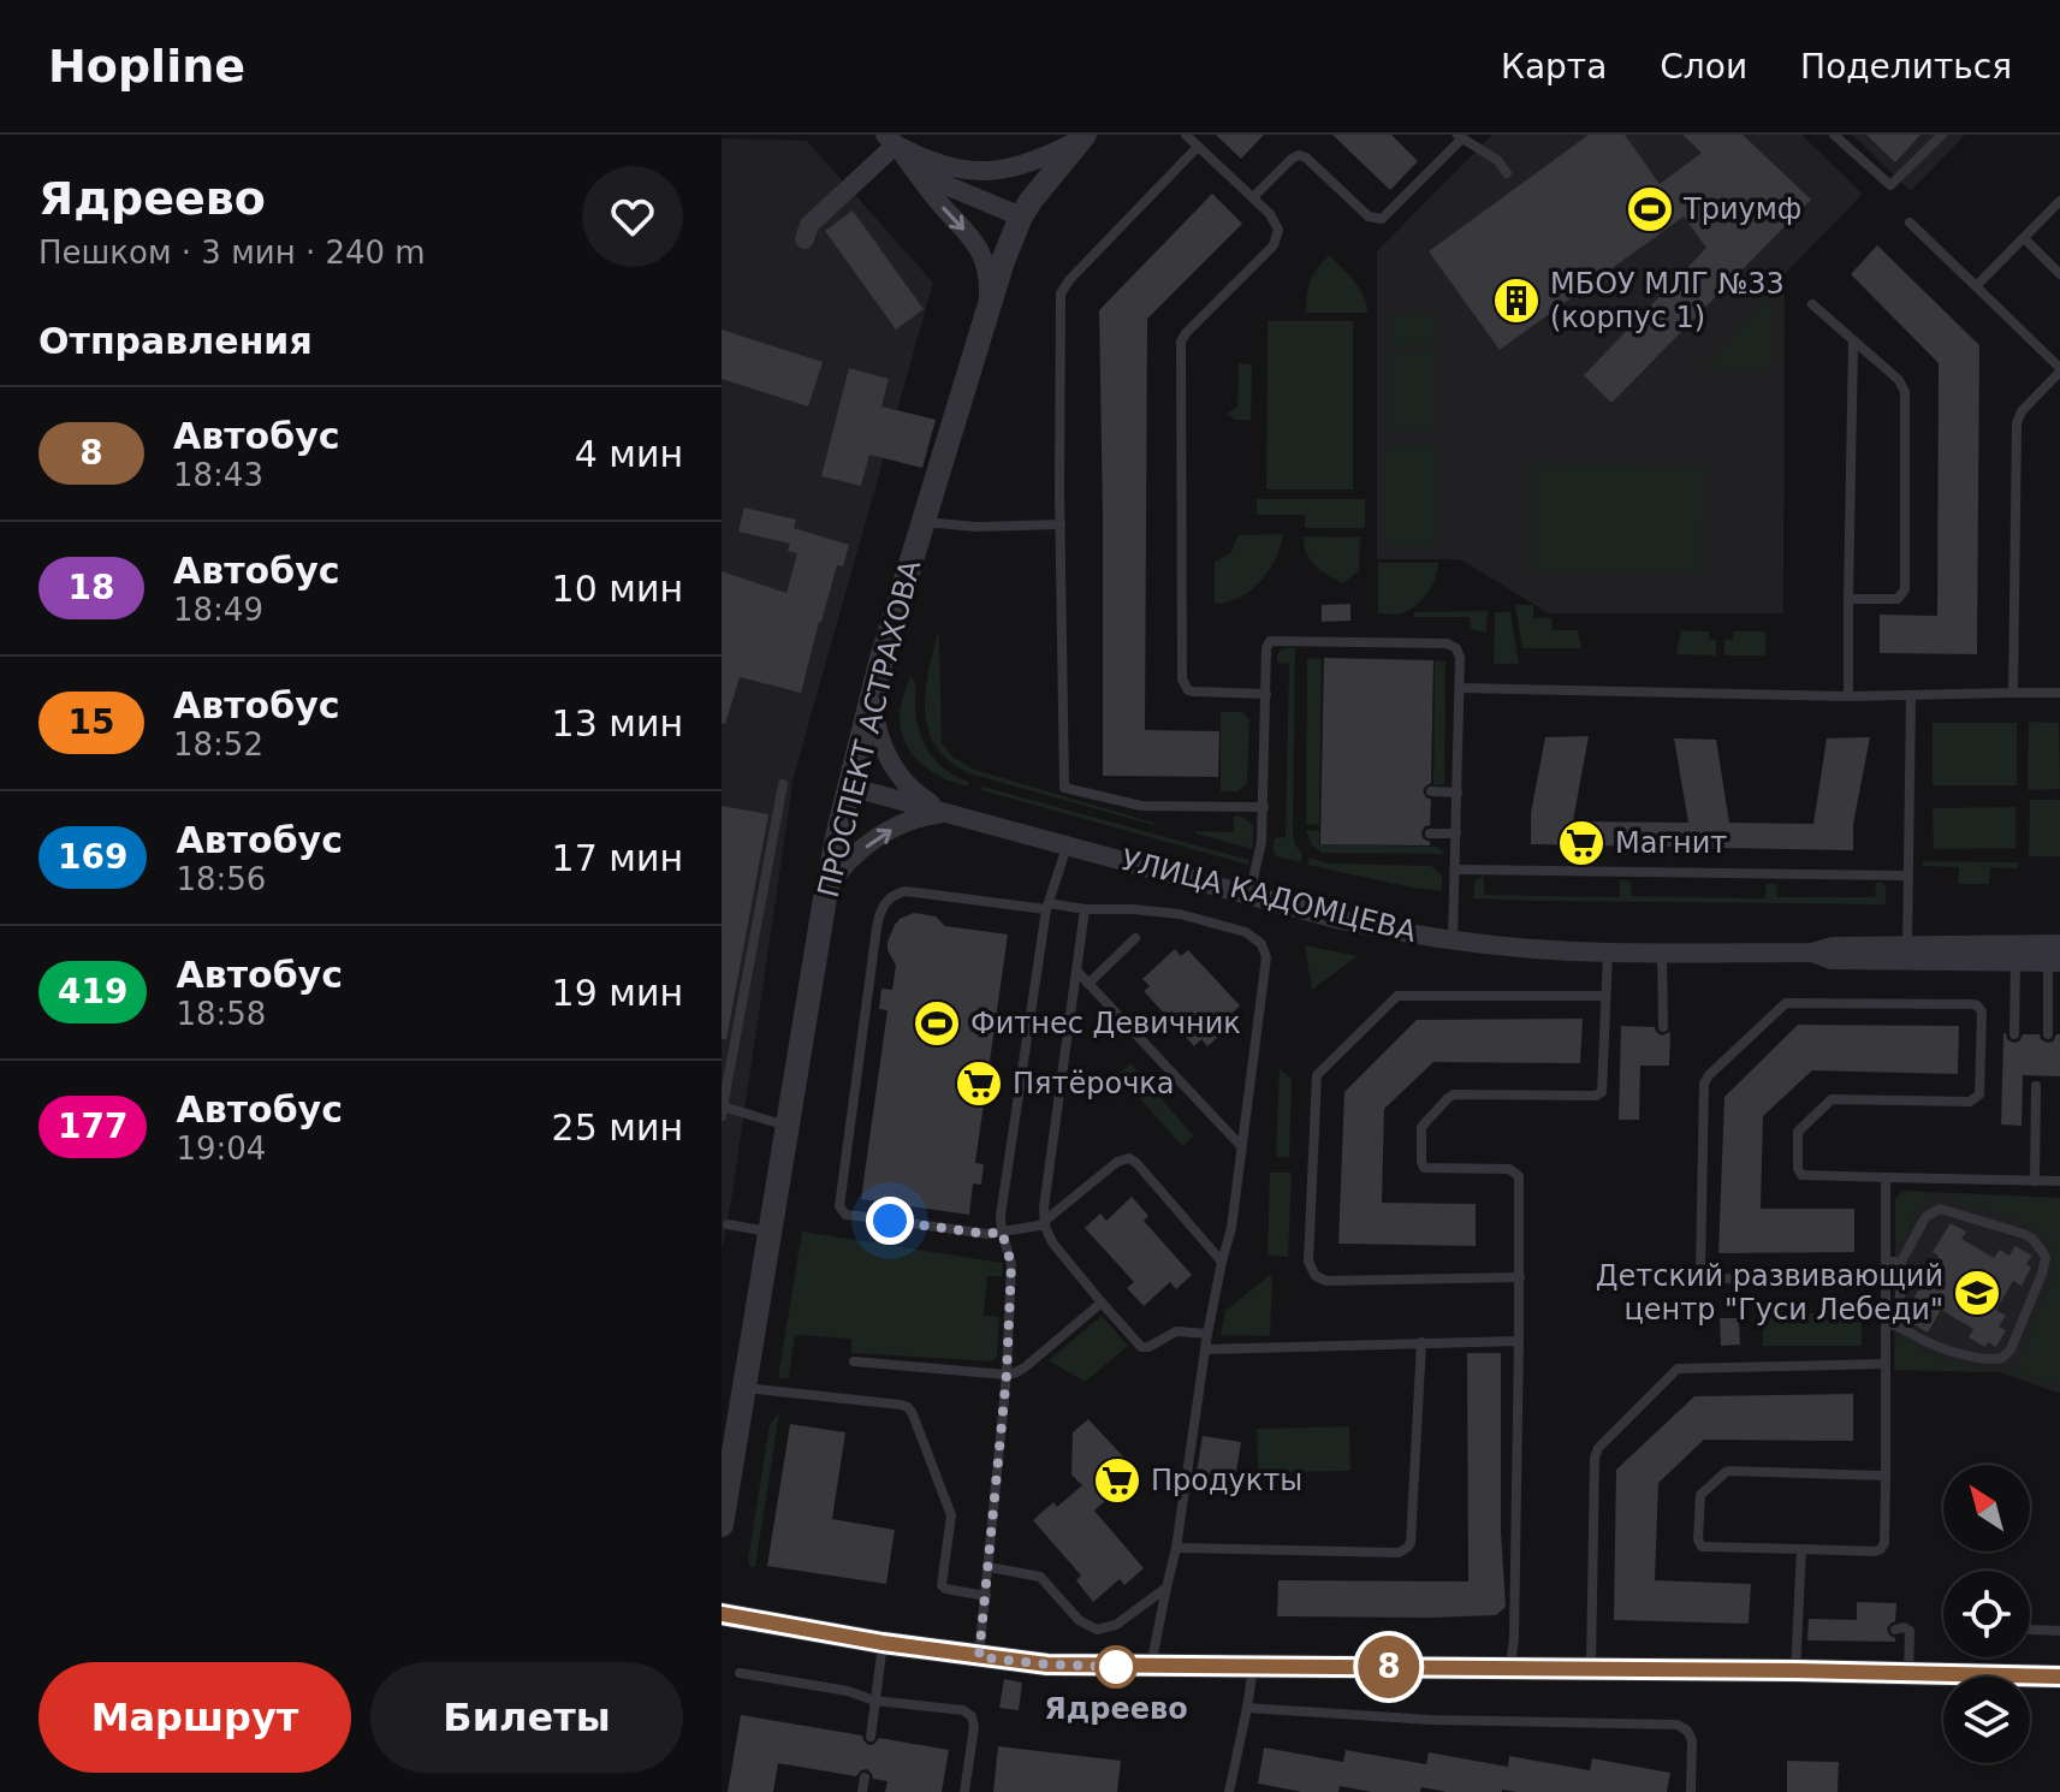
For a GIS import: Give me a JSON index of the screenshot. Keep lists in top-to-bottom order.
{
  "streets": {
    "street": ["ПРОСПЕКТ АСТРАХОВА", "УЛИЦА КАДОМЦЕВА"]
  },
  "crossings": [
    ["ПРОСПЕКТ АСТРАХОВА", "УЛИЦА КАДОМЦЕВА"]
  ],
  "places": {
    "sports": ["Триумф", "Фитнес Девичник"],
    "building": ["МБОУ МЛГ №33 (корпус 1)"],
    "supermarket": ["Магнит", "Пятёрочка", "Продукты"],
    "school or university": ["Детский развивающий центр \"Гуси Лебеди\""],
    "other": ["Ядреево"]
  },
  "lines": ["bus line 8"],
  "north": "top left",
  "page": {
    "header": "Hopline",
    "nav": ["Карта", "Слои", "Поделиться"],
    "heading": [
      ["Ядреево", "Пешком · 3 мин · 240 m"],
      "Отправления"
    ],
    "on_map": "8",
    "list": [
      {
        "mark": "8",
        "name": "Автобус",
        "note": "18:43",
        "value": "4 мин"
      },
      {
        "mark": "18",
        "name": "Автобус",
        "note": "18:49",
        "value": "10 мин"
      },
      {
        "mark": "15",
        "name": "Автобус",
        "note": "18:52",
        "value": "13 мин"
      },
      {
        "mark": "169",
        "name": "Автобус",
        "note": "18:56",
        "value": "17 мин"
      },
      {
        "mark": "419",
        "name": "Автобус",
        "note": "18:58",
        "value": "19 мин"
      },
      {
        "mark": "177",
        "name": "Автобус",
        "note": "19:04",
        "value": "25 мин"
      }
    ],
    "buttons": ["Маршрут", "Билеты"]
  }
}
